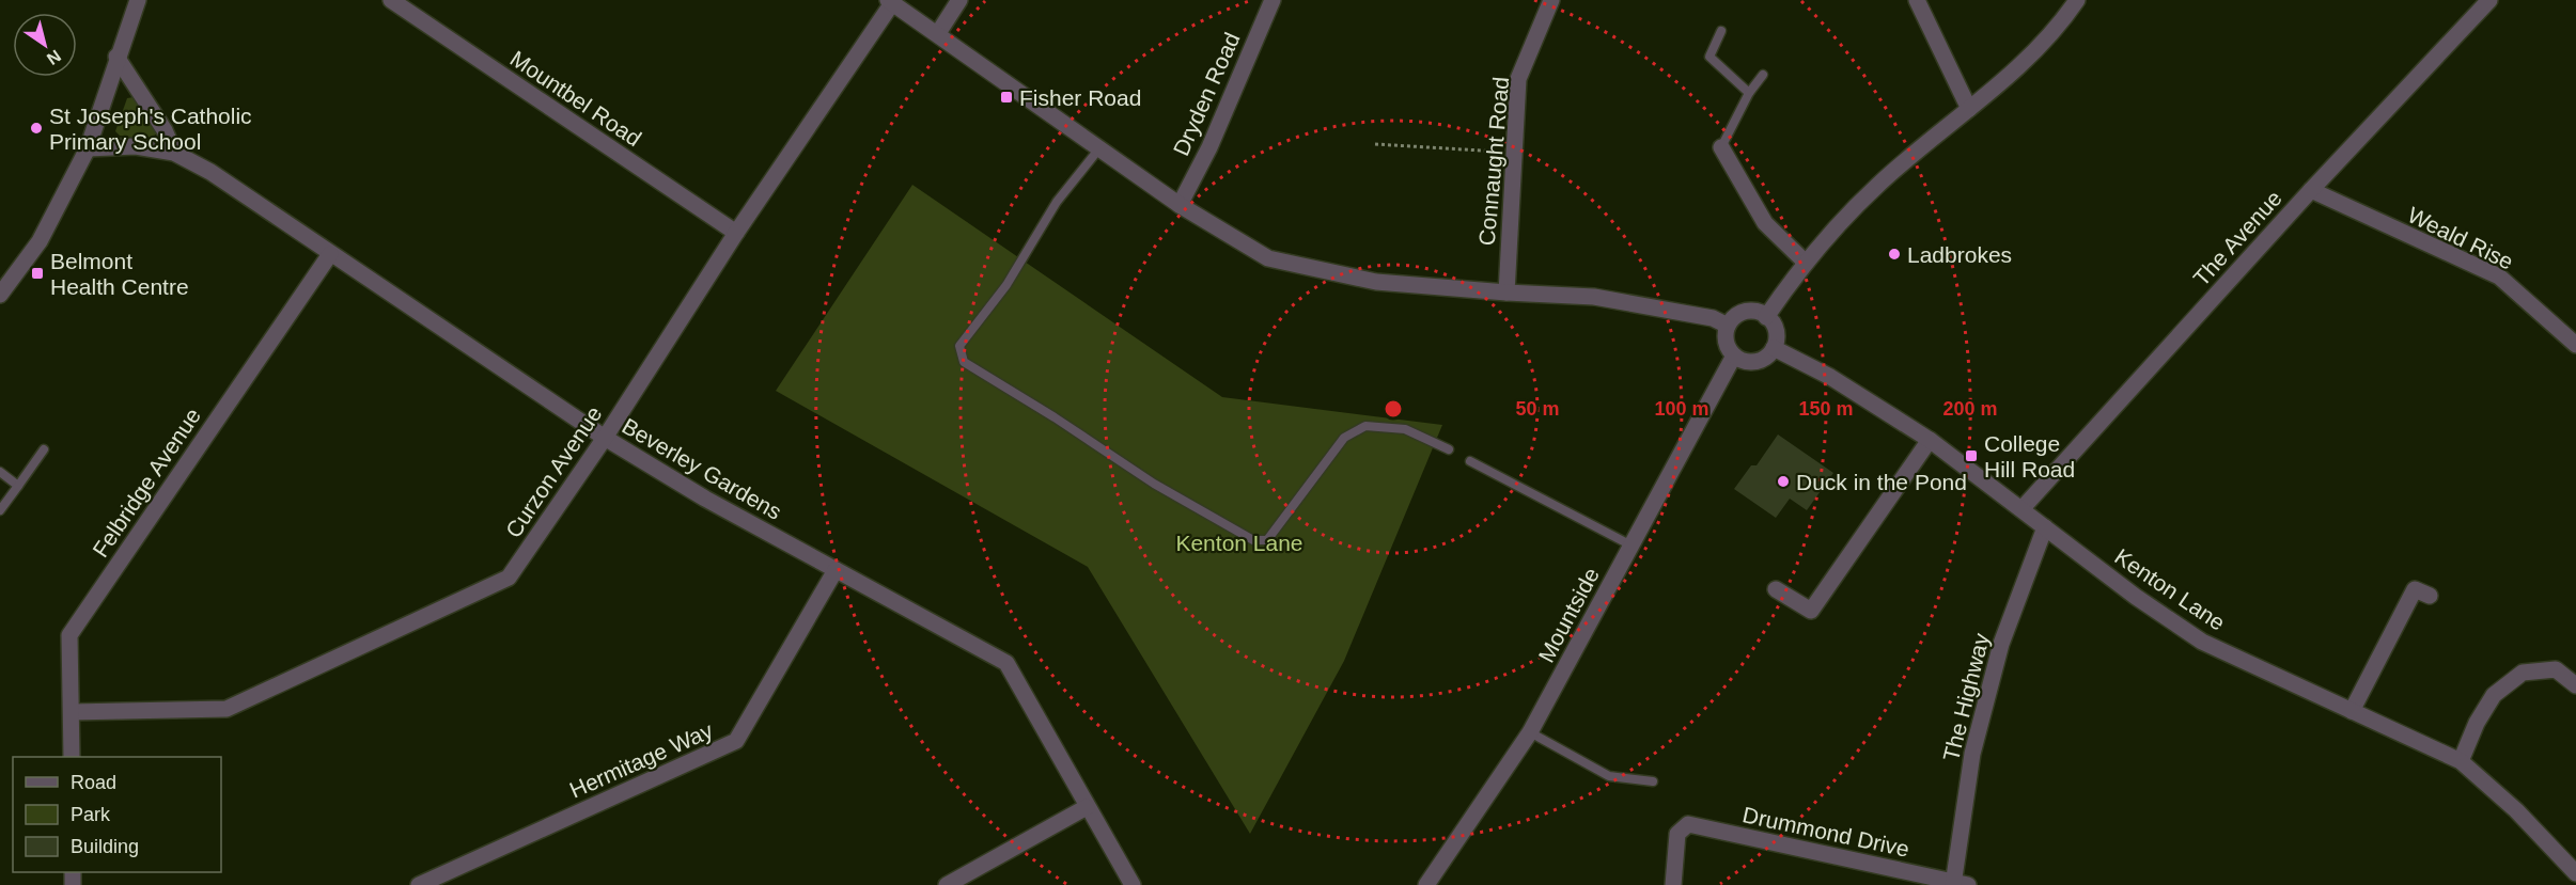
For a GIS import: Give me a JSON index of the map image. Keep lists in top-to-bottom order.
{
  "streets": {
    "street": [
      "Dryden Road",
      "Mountbel Road",
      "Connaught Road",
      "The Avenue",
      "Weald Rise",
      "Beverley Gardens",
      "Curzon Avenue",
      "Felbridge Avenue",
      "Kenton Lane",
      "Mountside",
      "The Highway",
      "Hermitage Way",
      "Drummond Drive"
    ]
  },
  "crossings": [
    ["Mountbel Road", "Curzon Avenue"],
    ["The Avenue", "Weald Rise"],
    ["The Avenue", "Kenton Lane"],
    ["Beverley Gardens", "Curzon Avenue"],
    ["Beverley Gardens", "Felbridge Avenue"],
    ["Beverley Gardens", "Hermitage Way"],
    ["Curzon Avenue", "Felbridge Avenue"],
    ["Kenton Lane", "Mountside"],
    ["Kenton Lane", "The Highway"],
    ["The Highway", "Drummond Drive"]
  ],
  "parks": ["Kenton Lane"],
  "places": {
    "transit": ["Fisher Road", "Belmont Health Centre", "College Hill Road"],
    "other": ["St Joseph's Catholic Primary School", "Ladbrokes", "Duck in the Pond"]
  },
  "legend": ["Road", "Park", "Building"],
  "north": "bottom right",
  "rings": [
    "50 m",
    "100 m",
    "150 m",
    "200 m"
  ]
}
